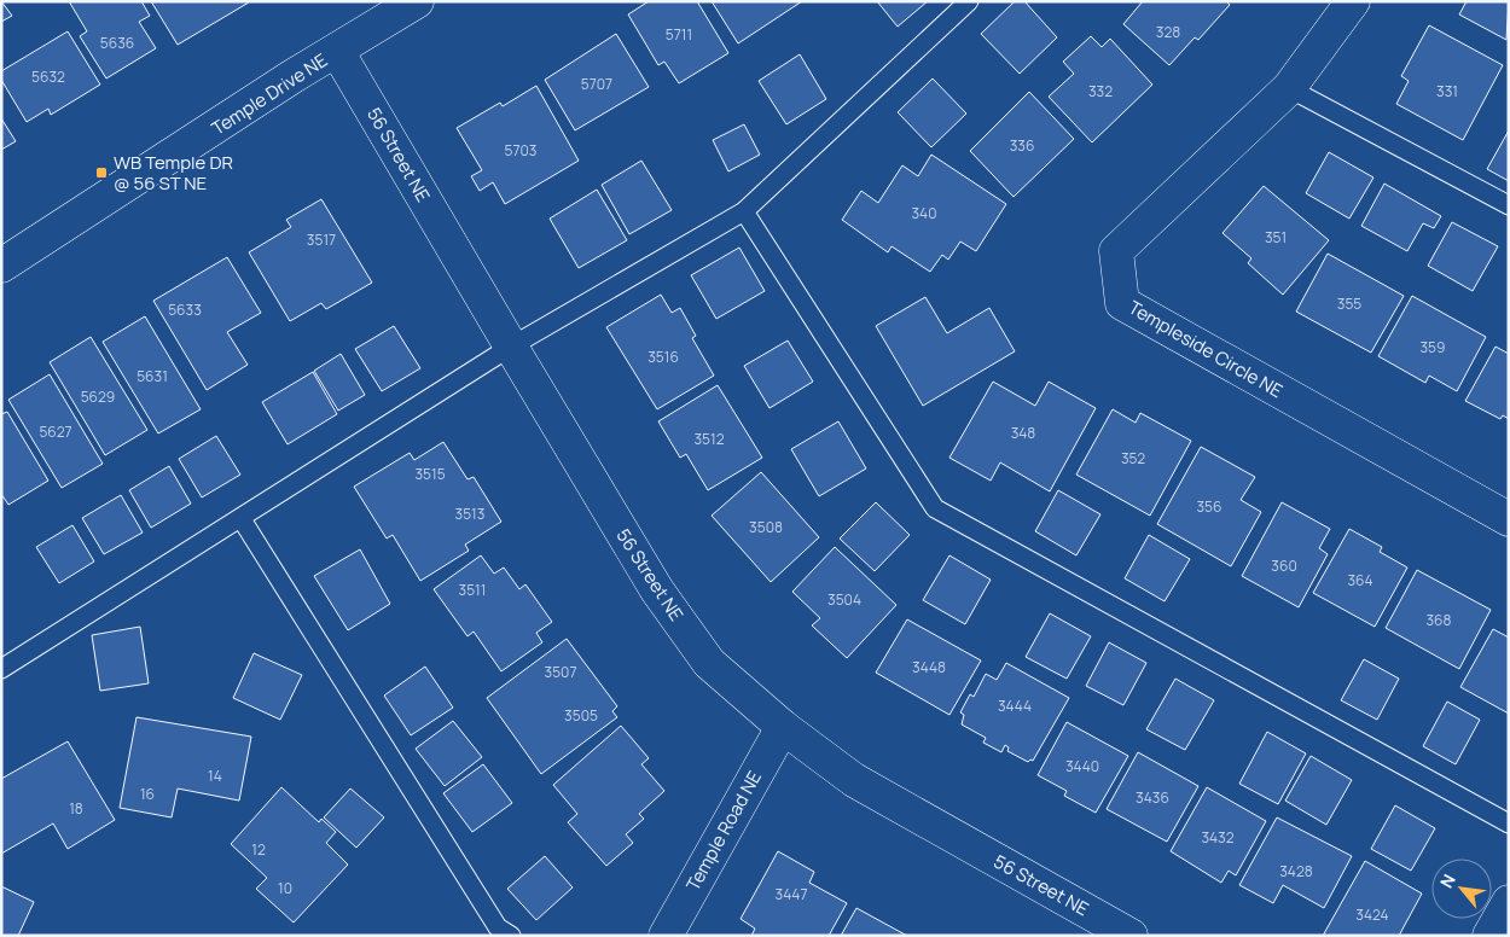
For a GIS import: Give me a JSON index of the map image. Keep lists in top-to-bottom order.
{
  "streets": {
    "street": [
      "Temple Drive NE",
      "56 Street NE",
      "Templeside Circle NE",
      "Temple Road NE"
    ]
  },
  "crossings": [
    ["Temple Drive NE", "56 Street NE"],
    ["56 Street NE", "Temple Road NE"]
  ],
  "places": {
    "transit": ["WB Temple DR @ 56 ST NE"]
  },
  "house_numbers": [
    "328",
    "5711",
    "5636",
    "5632",
    "5707",
    "332",
    "331",
    "336",
    "5703",
    "340",
    "351",
    "3517",
    "355",
    "5633",
    "359",
    "3516",
    "5631",
    "5629",
    "5627",
    "348",
    "3512",
    "352",
    "3515",
    "356",
    "3513",
    "3508",
    "360",
    "364",
    "3511",
    "3504",
    "368",
    "3448",
    "3507",
    "3444",
    "3505",
    "3440",
    "14",
    "16",
    "3436",
    "18",
    "3432",
    "12",
    "3428",
    "10",
    "3447",
    "3424"
  ],
  "north": "top left"
}
